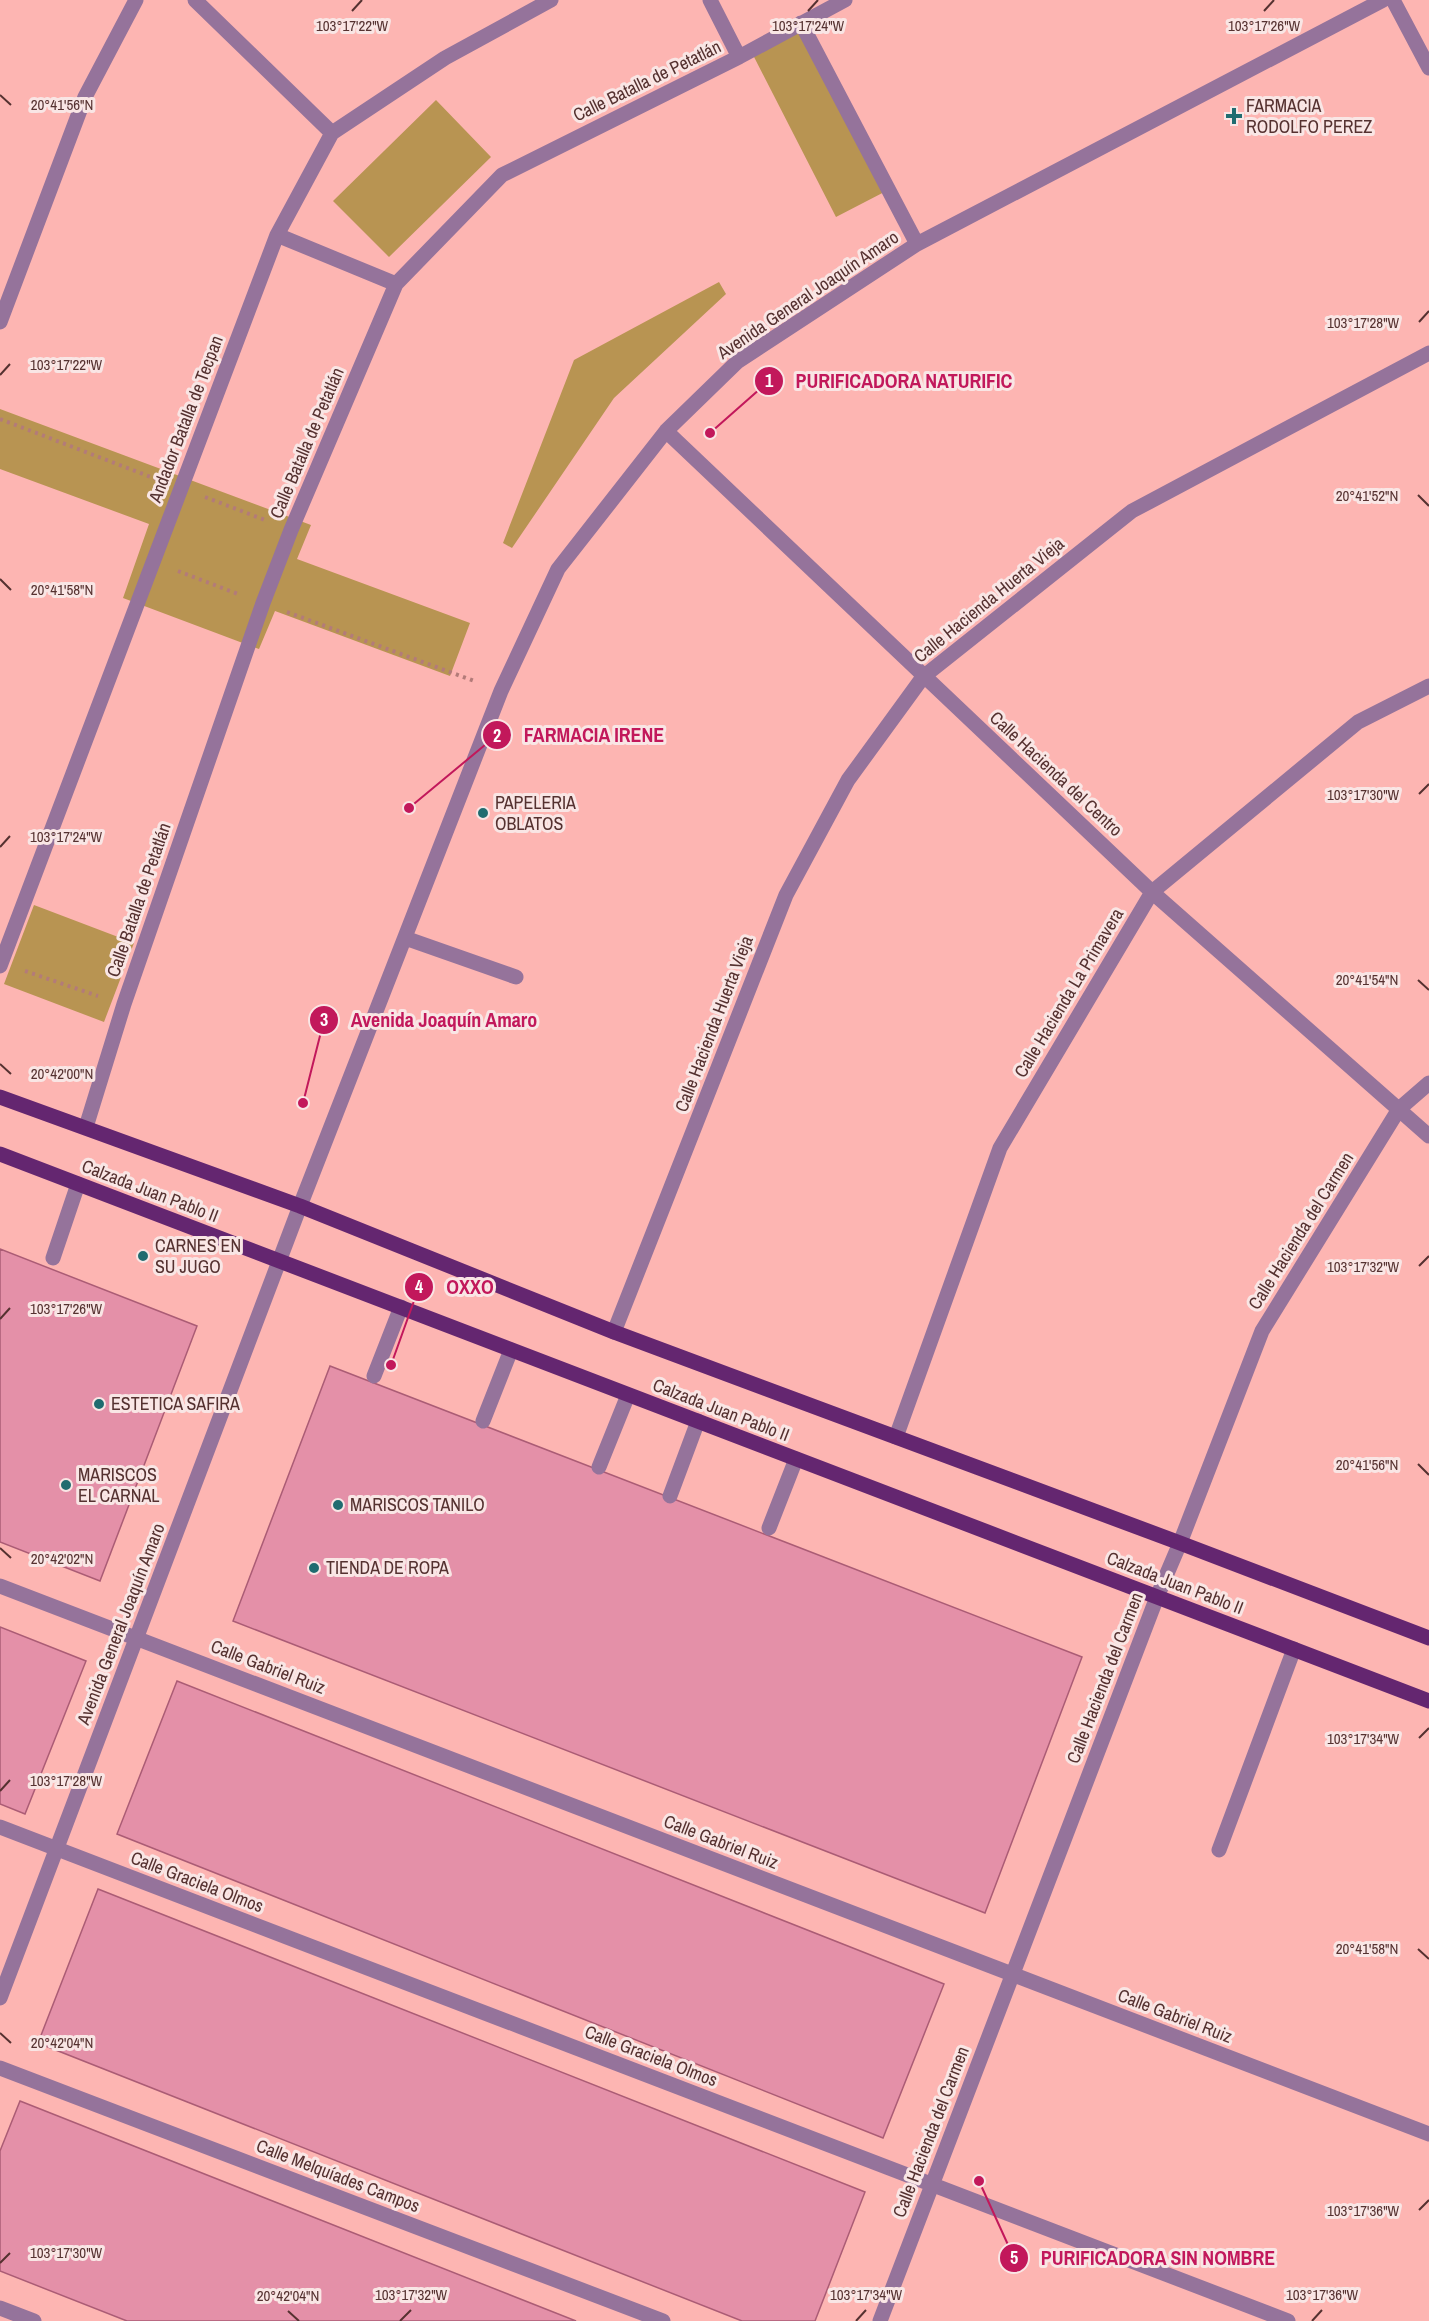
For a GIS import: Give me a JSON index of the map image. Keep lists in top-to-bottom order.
{
  "streets": {
    "main road": ["Calzada Juan Pablo II"],
    "street": [
      "Calle Batalla de Petatlán",
      "Avenida General Joaquín Amaro",
      "Andador Batalla de Tecpan",
      "Calle Hacienda Huerta Vieja",
      "Calle Hacienda del Centro",
      "Calle Hacienda La Primavera",
      "Calle Hacienda del Carmen",
      "Calle Gabriel Ruiz",
      "Calle Graciela Olmos",
      "Calle Melquíades Campos"
    ]
  },
  "crossings": [
    ["Calle Batalla de Petatlán", "Calzada Juan Pablo II"],
    ["Avenida General Joaquín Amaro", "Calle Hacienda del Centro"],
    ["Avenida General Joaquín Amaro", "Calzada Juan Pablo II"],
    ["Avenida General Joaquín Amaro", "Calle Gabriel Ruiz"],
    ["Avenida General Joaquín Amaro", "Calle Graciela Olmos"],
    ["Calle Hacienda Huerta Vieja", "Calle Hacienda del Centro"],
    ["Calle Hacienda Huerta Vieja", "Calzada Juan Pablo II"],
    ["Calle Hacienda del Centro", "Calle Hacienda La Primavera"],
    ["Calle Hacienda del Centro", "Calle Hacienda del Carmen"],
    ["Calle Hacienda La Primavera", "Calzada Juan Pablo II"],
    ["Calzada Juan Pablo II", "Calle Hacienda del Carmen"],
    ["Calle Hacienda del Carmen", "Calle Gabriel Ruiz"],
    ["Calle Hacienda del Carmen", "Calle Graciela Olmos"]
  ],
  "places": {
    "health": ["FARMACIA RODOLFO PEREZ"],
    "other": [
      "PURIFICADORA NATURIFIC",
      "FARMACIA IRENE",
      "PAPELERIA OBLATOS",
      "Avenida Joaquín Amaro",
      "CARNES EN SU JUGO",
      "OXXO",
      "ESTETICA SAFIRA",
      "MARISCOS EL CARNAL",
      "MARISCOS TANILO",
      "TIENDA DE ROPA",
      "PURIFICADORA SIN NOMBRE"
    ]
  },
  "coordinates": [
    "103°17'22\"W",
    "103°17'24\"W",
    "103°17'26\"W",
    "20°41'56\"N",
    "103°17'28\"W",
    "20°41'52\"N",
    "20°41'58\"N",
    "103°17'30\"W",
    "20°41'54\"N",
    "20°42'00\"N",
    "103°17'32\"W",
    "20°42'02\"N",
    "103°17'34\"W",
    "20°42'04\"N",
    "103°17'36\"W"
  ]
}
